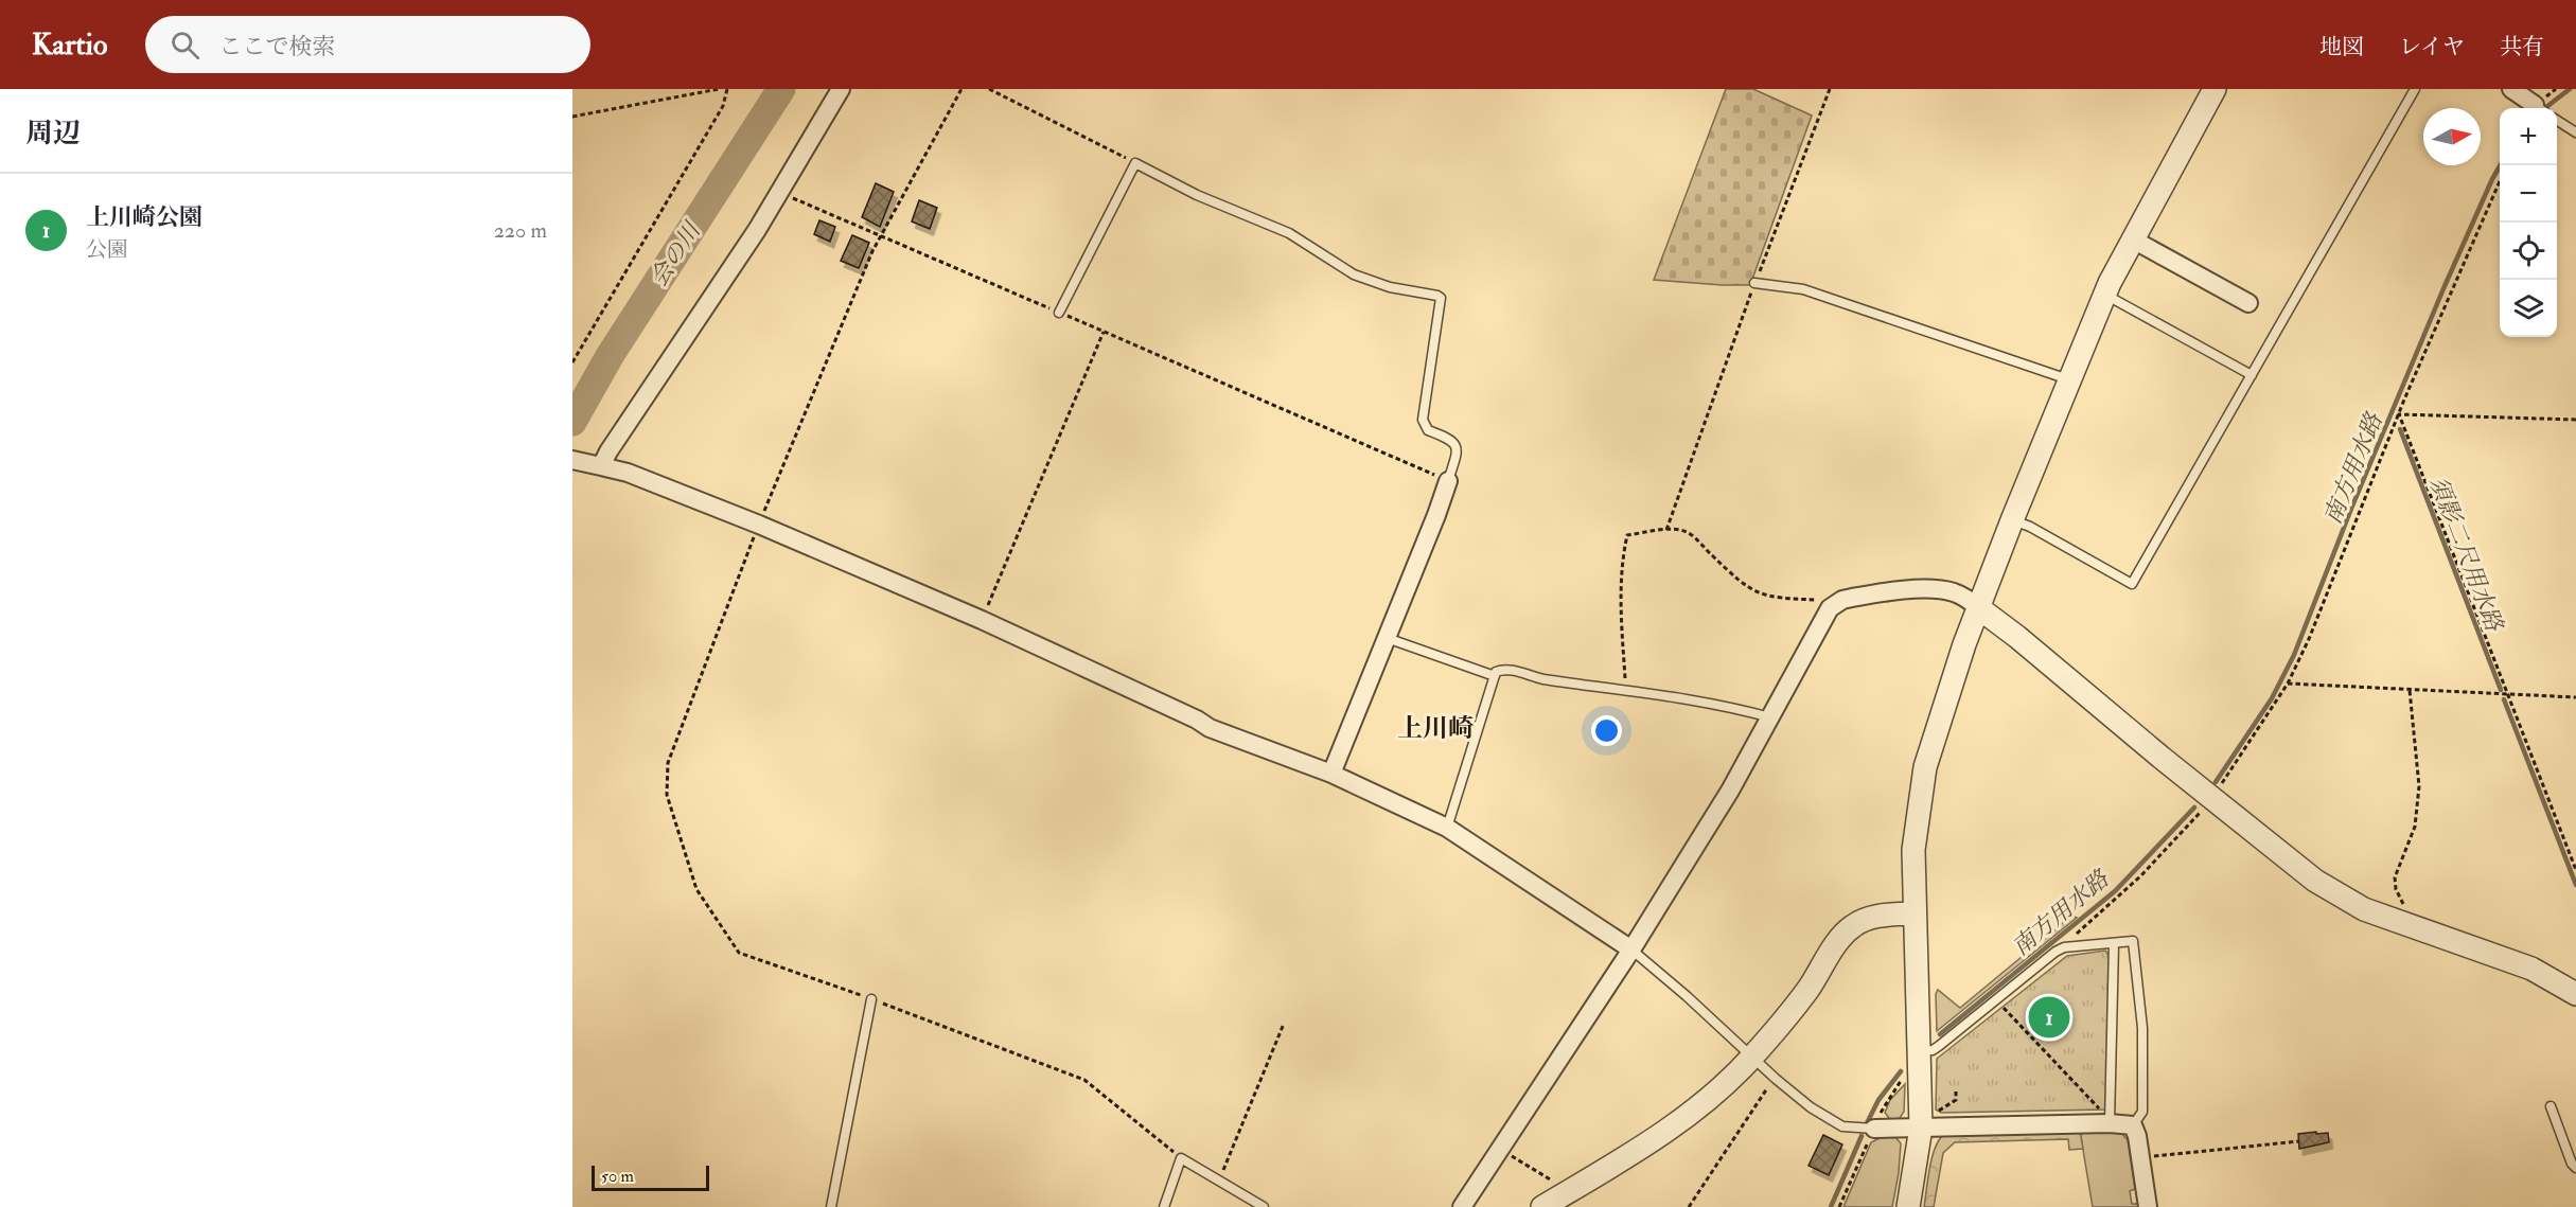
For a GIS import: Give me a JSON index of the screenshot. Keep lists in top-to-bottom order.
{
  "districts": ["上川崎"],
  "water": ["会の川", "南方用水路", "須影二尺用水路"],
  "scale_bar": "50 m",
  "north": "right",
  "page": {
    "header": "Kartio",
    "search": "ここで検索",
    "nav": ["地図", "レイヤ", "共有"],
    "heading": "周辺",
    "map_buttons": ["+", "−"],
    "list": [
      {
        "mark": "1",
        "name": "上川崎公園",
        "note": "公園",
        "value": "220 m"
      }
    ],
    "pins": "1",
    "scale": "50 m"
  }
}
